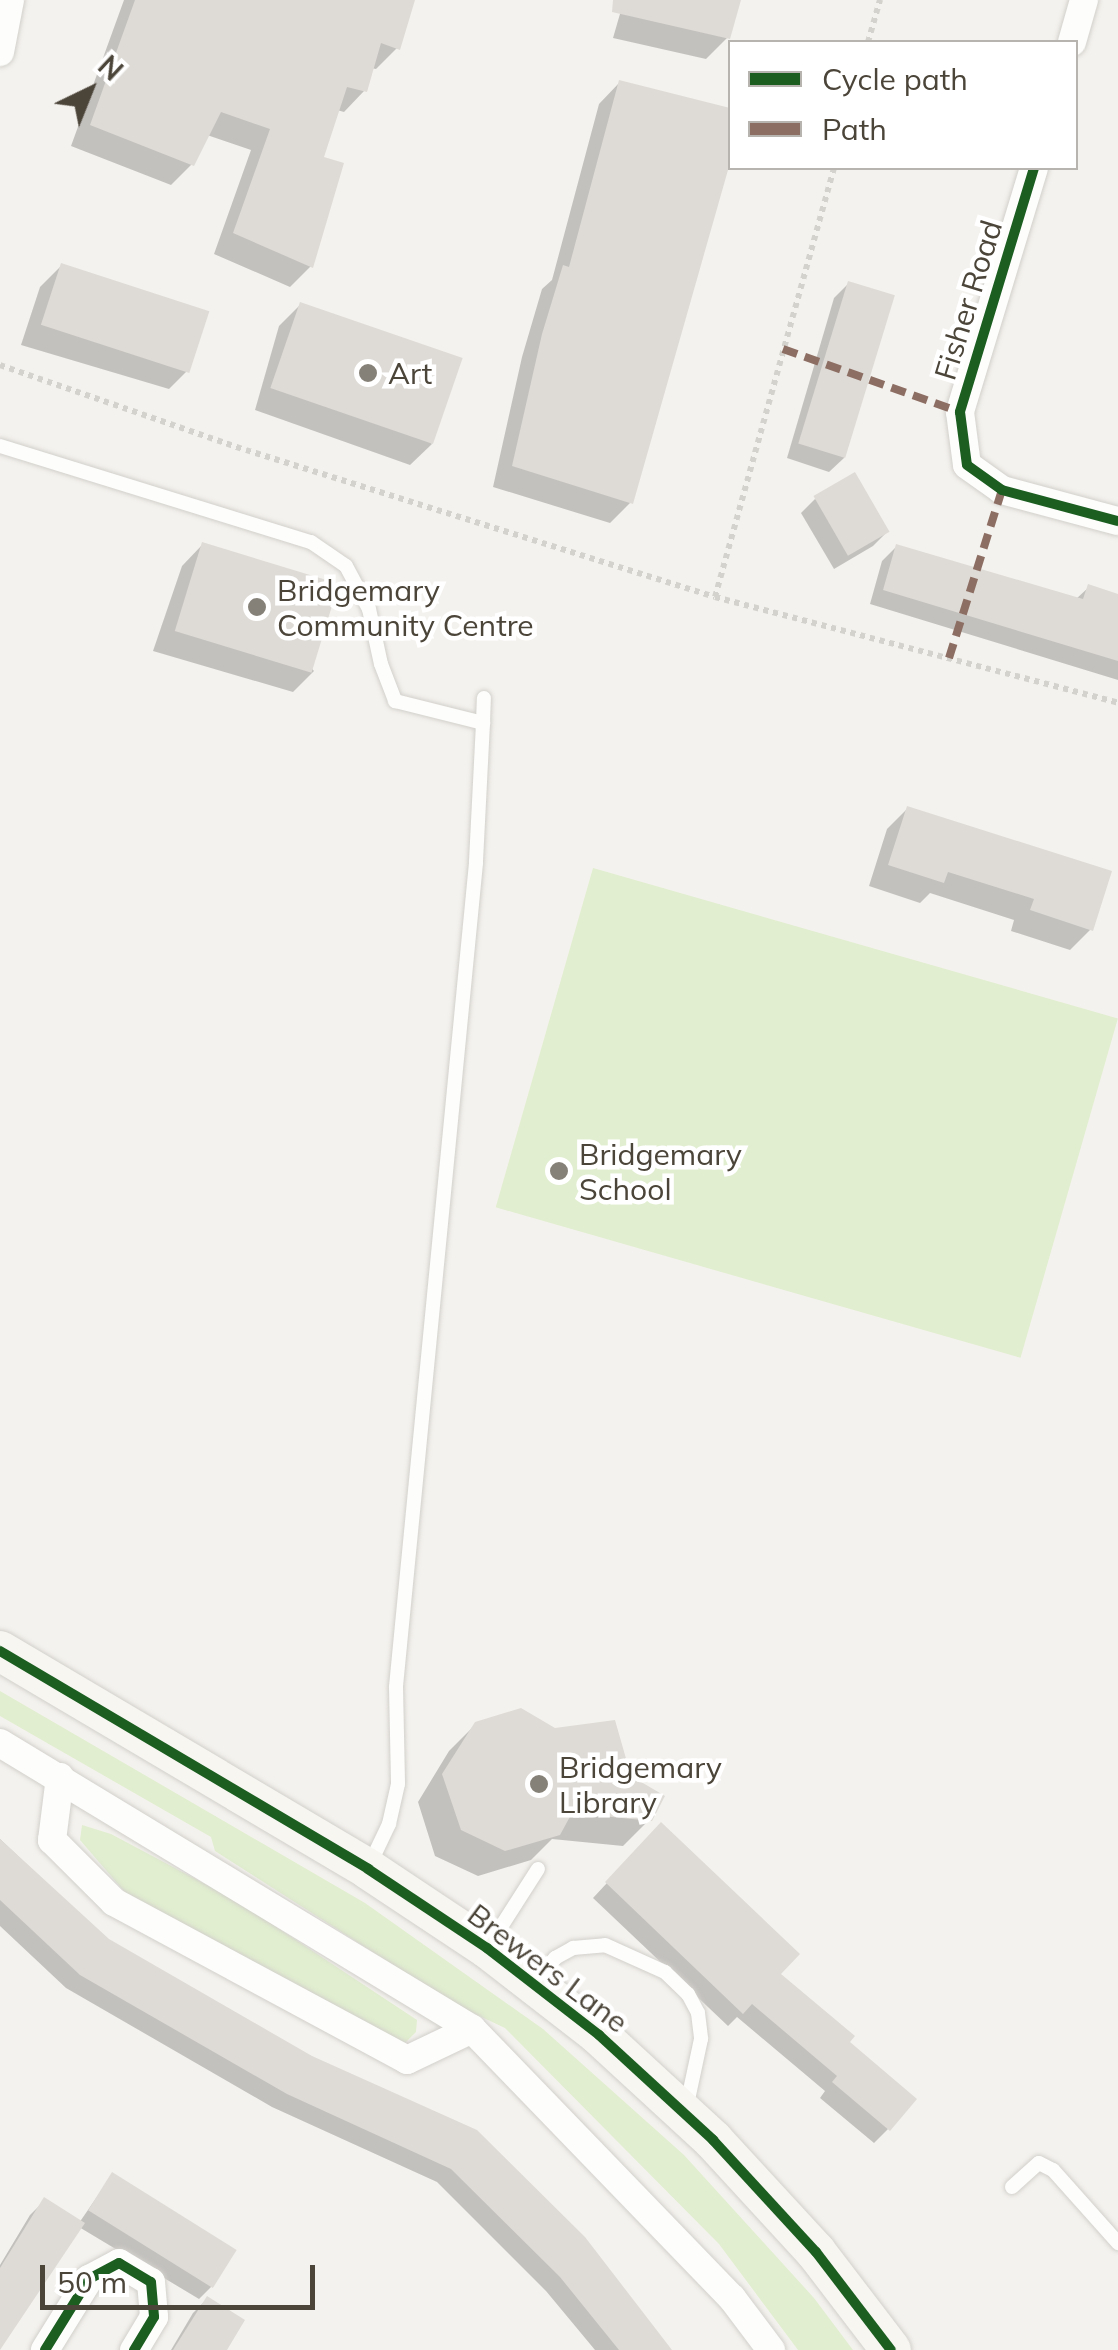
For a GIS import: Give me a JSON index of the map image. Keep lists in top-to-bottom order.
{
  "streets": {
    "street": ["Fisher Road", "Brewers Lane"]
  },
  "places": [
    "Art",
    "Bridgemary Community Centre",
    "Bridgemary School",
    "Bridgemary Library"
  ],
  "legend": ["Cycle path", "Path"],
  "scale_bar": "50 m",
  "north": "top right"
}
